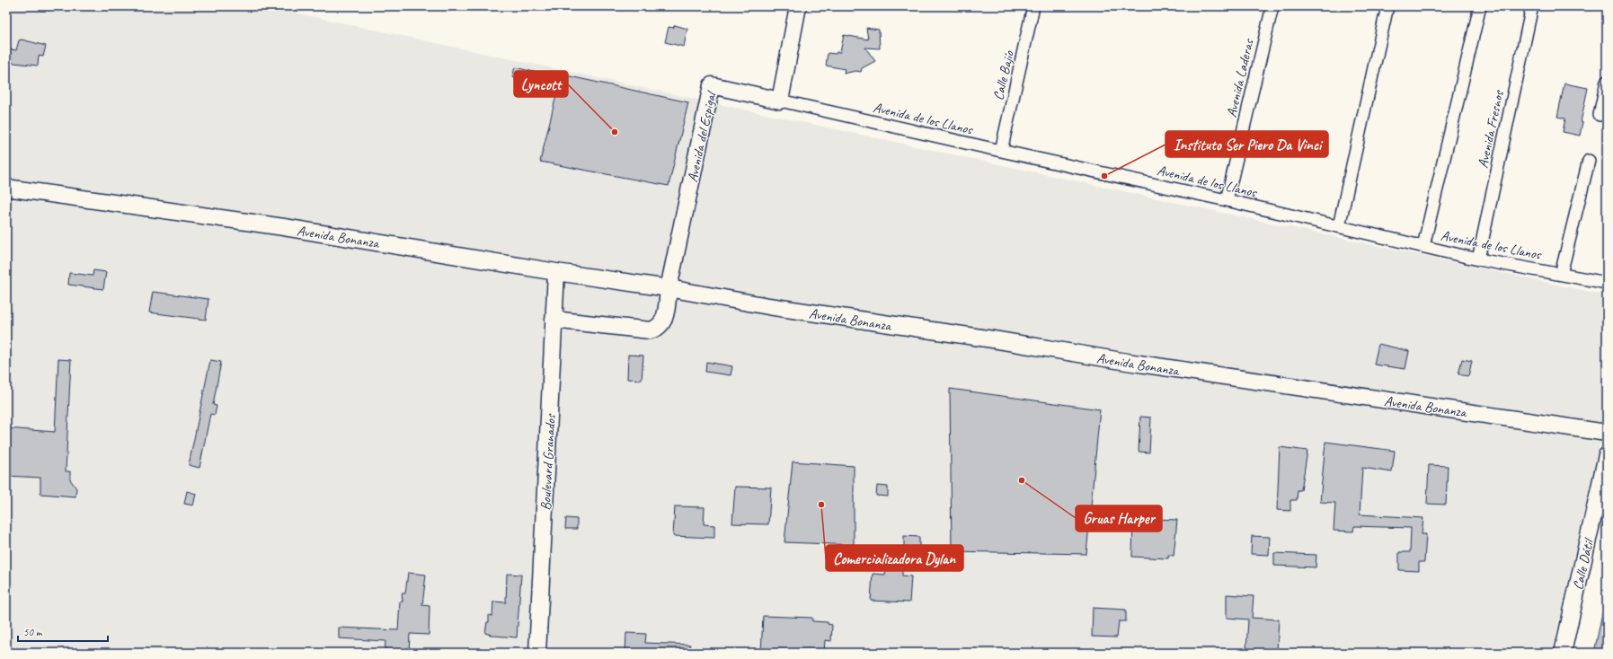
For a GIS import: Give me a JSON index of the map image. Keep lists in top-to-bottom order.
{
  "streets": {
    "street": [
      "Calle Bajío",
      "Avenida Laderas",
      "Avenida de los Llanos",
      "Avenida Fresnos",
      "Avenida del Espigal",
      "Avenida Bonanza",
      "Boulevard Granados",
      "Calle Dátil"
    ]
  },
  "crossings": [
    ["Calle Bajío", "Avenida de los Llanos"],
    ["Avenida Laderas", "Avenida de los Llanos"],
    ["Avenida de los Llanos", "Avenida Fresnos"],
    ["Avenida de los Llanos", "Avenida del Espigal"],
    ["Avenida del Espigal", "Avenida Bonanza"],
    ["Avenida Bonanza", "Boulevard Granados"]
  ],
  "places": [
    "Lyncott",
    "Instituto Ser Piero Da Vinci",
    "Gruas Harper",
    "Comercializadora Dylan"
  ],
  "scale_bar": "50 m"
}
